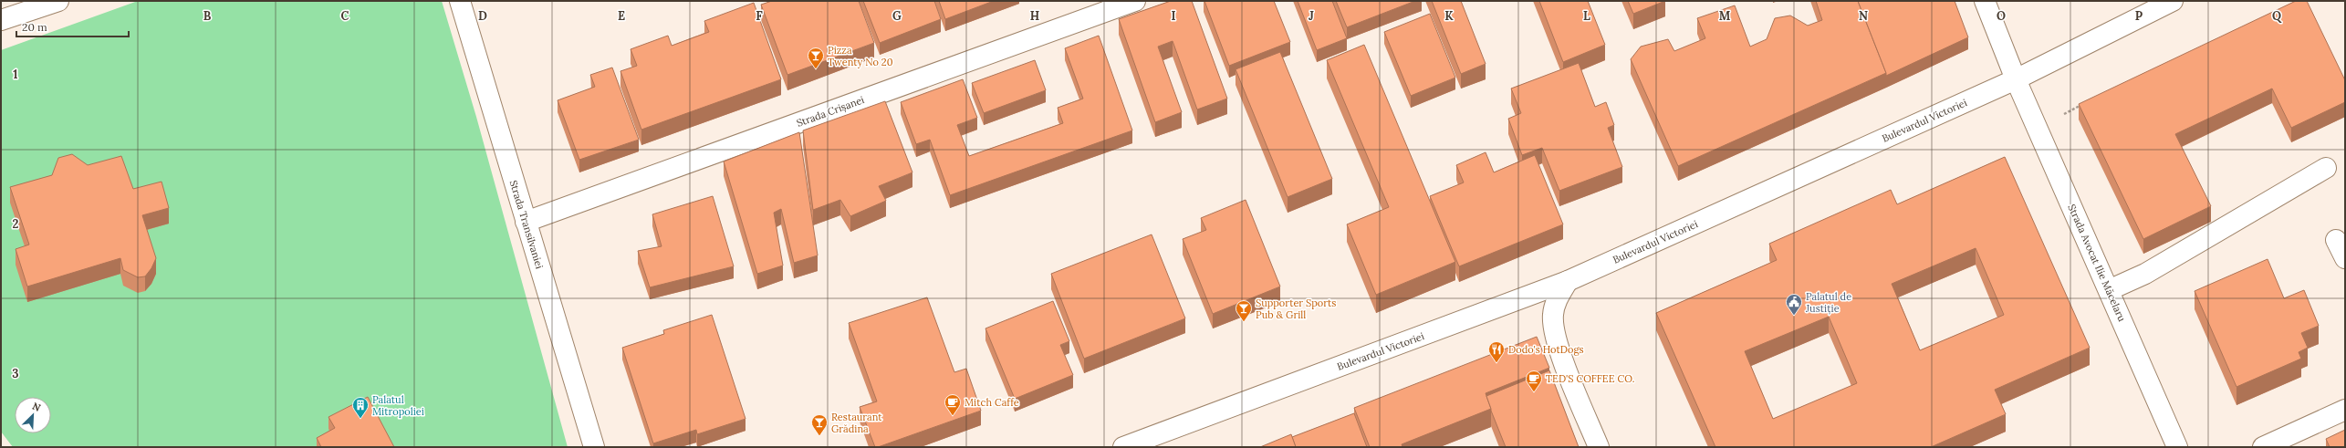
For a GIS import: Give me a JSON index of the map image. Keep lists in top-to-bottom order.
{
  "streets": {
    "main road": [
      "Strada Crișanei",
      "Bulevardul Victoriei",
      "Strada Transilvaniei",
      "Strada Avocat Ilie Măcelaru"
    ]
  },
  "crossings": [
    ["Strada Crișanei", "Strada Transilvaniei"],
    ["Bulevardul Victoriei", "Strada Avocat Ilie Măcelaru"]
  ],
  "places": {
    "bar": ["Pizza Twenty No 20", "Supporter Sports Pub & Grill", "Restaurant Grădina"],
    "public building": ["Palatul de Justiție"],
    "restaurant": ["Dodo's HotDogs"],
    "cafe": ["TED'S COFFEE CO.", "Mitch Caffe"],
    "building": ["Palatul Mitropoliei"]
  },
  "scale_bar": "20 m",
  "north": "top right",
  "grid": {
    "columns": [
      "B",
      "C",
      "D",
      "E",
      "F",
      "G",
      "H",
      "I",
      "J",
      "K",
      "L",
      "M",
      "N",
      "O",
      "P",
      "Q"
    ],
    "rows": ["1", "2", "3"]
  }
}
